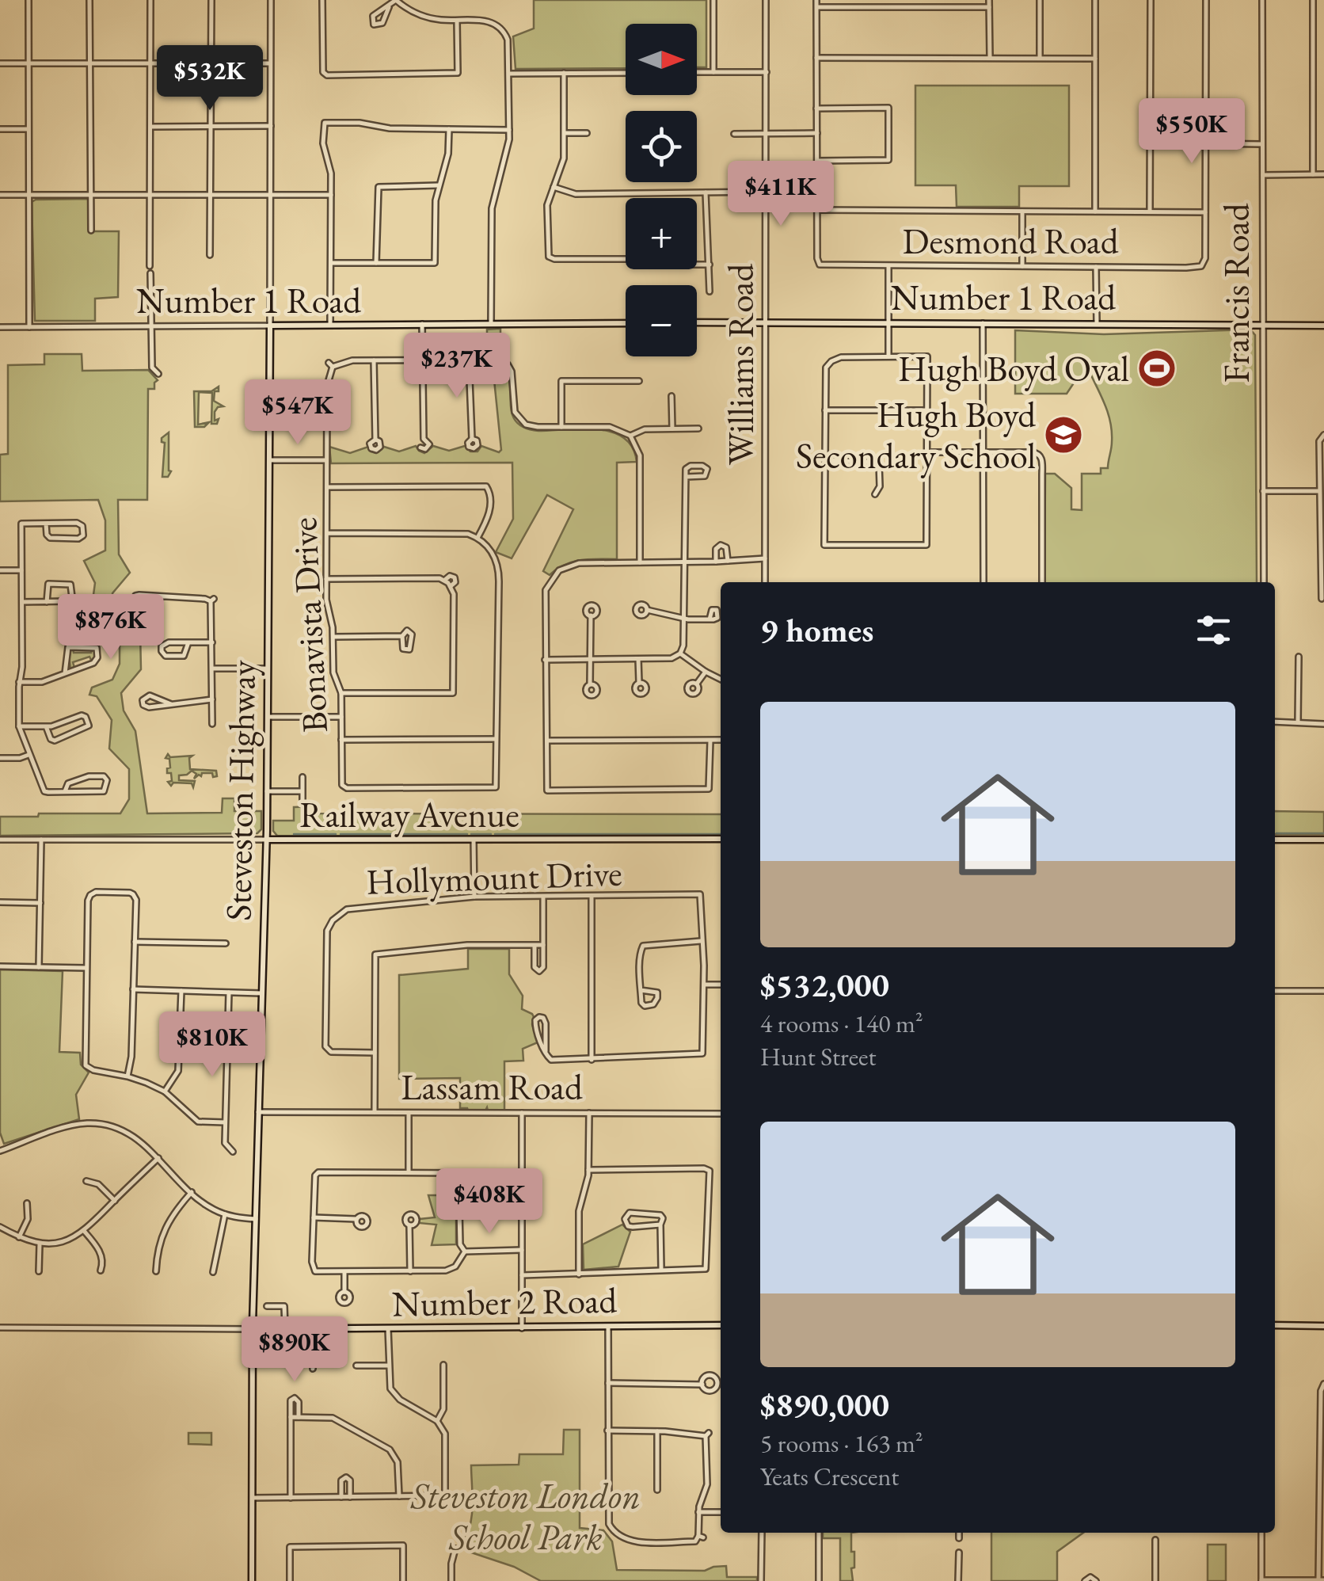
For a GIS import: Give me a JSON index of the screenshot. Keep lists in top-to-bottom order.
{
  "streets": {
    "main road": [
      "Number 1 Road",
      "Steveston Highway",
      "Railway Avenue",
      "Number 2 Road"
    ],
    "street": [
      "Desmond Road",
      "Francis Road",
      "Williams Road",
      "Bonavista Drive",
      "Hollymount Drive",
      "Lassam Road"
    ]
  },
  "crossings": [
    ["Francis Road", "Number 1 Road"],
    ["Number 1 Road", "Williams Road"],
    ["Number 1 Road", "Steveston Highway"],
    ["Steveston Highway", "Railway Avenue"],
    ["Steveston Highway", "Lassam Road"],
    ["Steveston Highway", "Number 2 Road"]
  ],
  "parks": ["Steveston London School Park"],
  "places": {
    "sports": ["Hugh Boyd Oval"],
    "school or university": ["Hugh Boyd Secondary School"]
  },
  "north": "right",
  "page": {
    "map_buttons": ["+", "−"],
    "price": [
      "$532K",
      "$550K",
      "$411K",
      "$237K",
      "$547K",
      "$876K",
      "$810K",
      "$408K",
      "$890K"
    ],
    "heading": "9 homes",
    "list": [
      {
        "name": "$532,000",
        "note": "4 rooms · 140 m² · Hunt Street"
      },
      {
        "name": "$890,000",
        "note": "5 rooms · 163 m² · Yeats Crescent"
      }
    ]
  }
}
